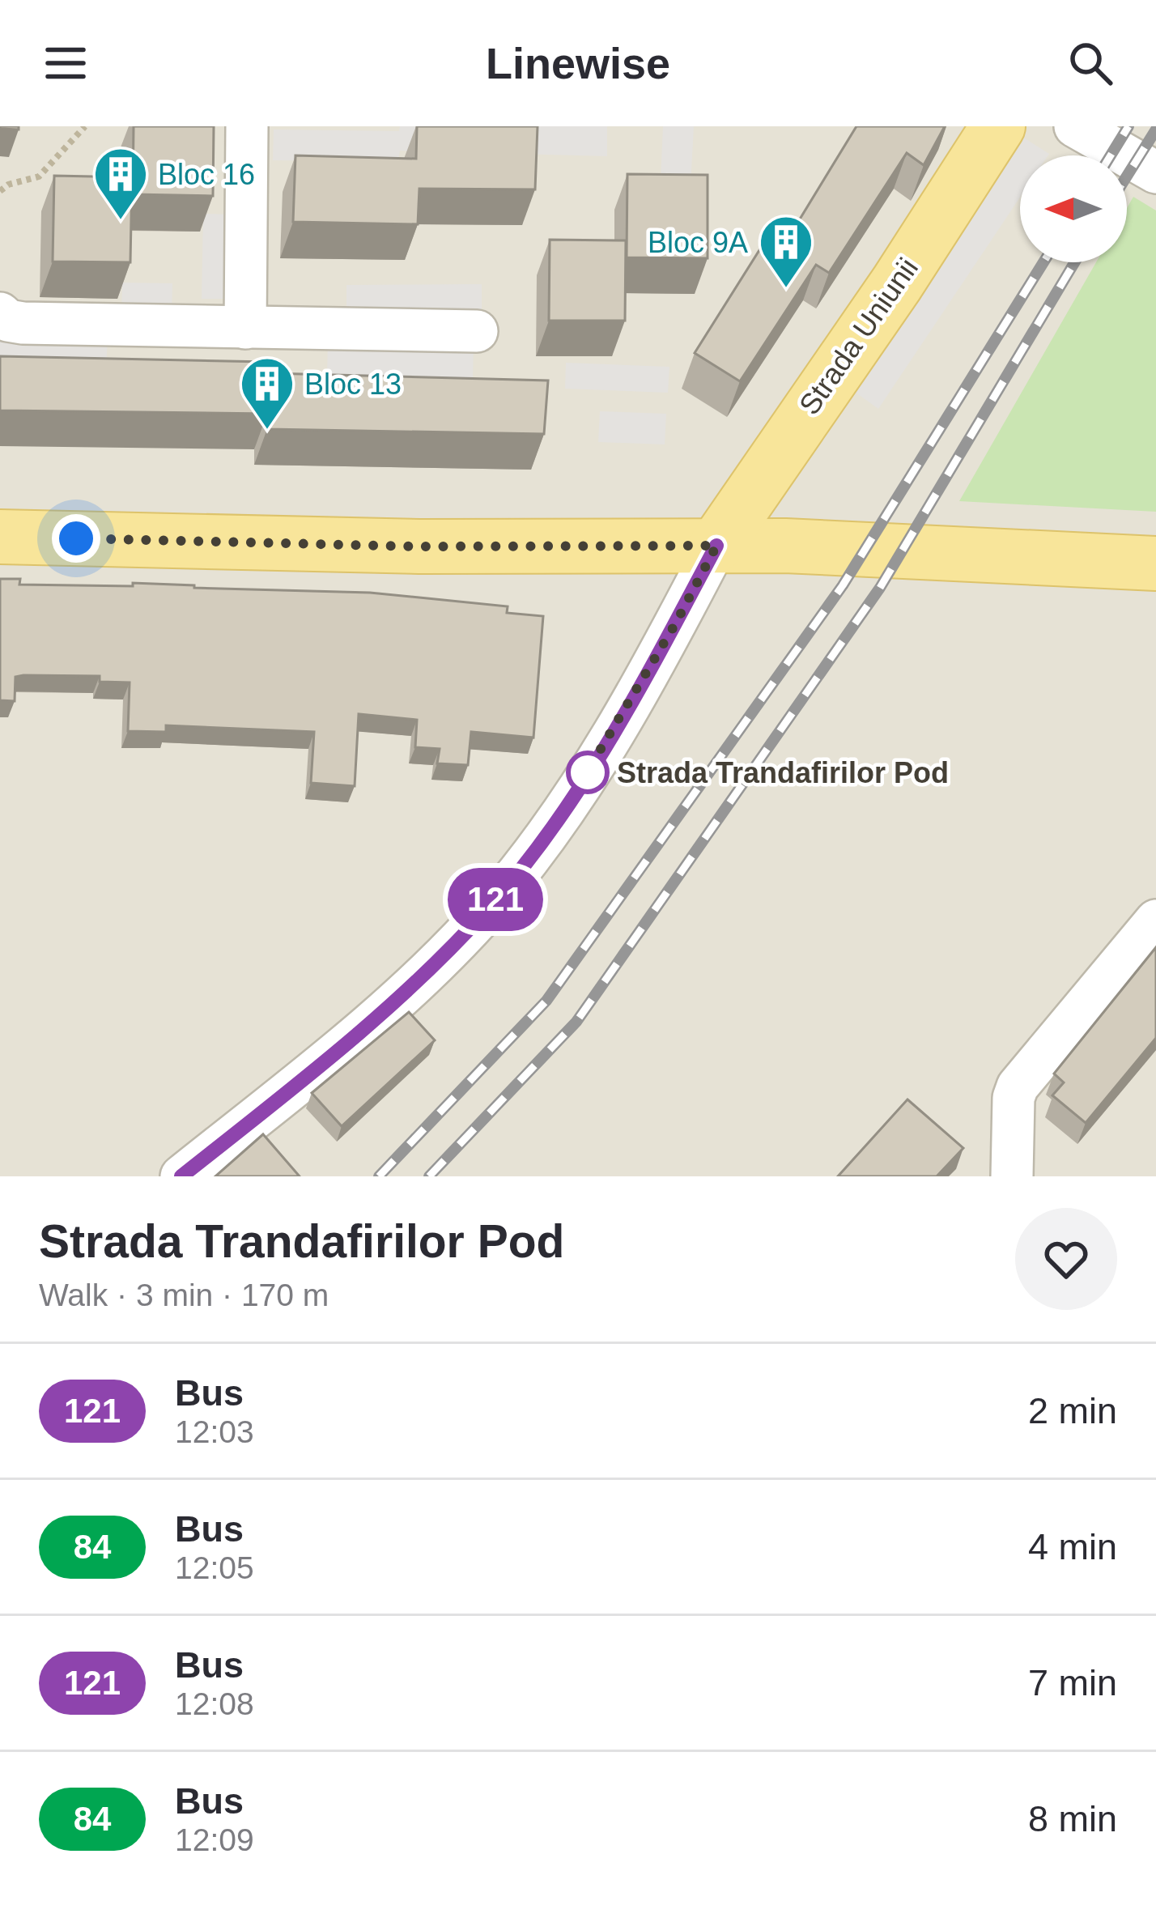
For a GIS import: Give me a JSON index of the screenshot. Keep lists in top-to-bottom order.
{
  "streets": {
    "main road": ["Strada Uniunii"]
  },
  "places": {
    "building": ["Bloc 16", "Bloc 9A", "Bloc 13"],
    "other": ["Strada Trandafirilor Pod"]
  },
  "lines": ["bus line 121"],
  "north": "left",
  "page": {
    "header": "Linewise",
    "on_map": "121",
    "heading": ["Strada Trandafirilor Pod", "Walk · 3 min · 170 m"],
    "list": [
      {
        "mark": "121",
        "name": "Bus",
        "note": "12:03",
        "value": "2 min"
      },
      {
        "mark": "84",
        "name": "Bus",
        "note": "12:05",
        "value": "4 min"
      },
      {
        "mark": "121",
        "name": "Bus",
        "note": "12:08",
        "value": "7 min"
      },
      {
        "mark": "84",
        "name": "Bus",
        "note": "12:09",
        "value": "8 min"
      }
    ]
  }
}
